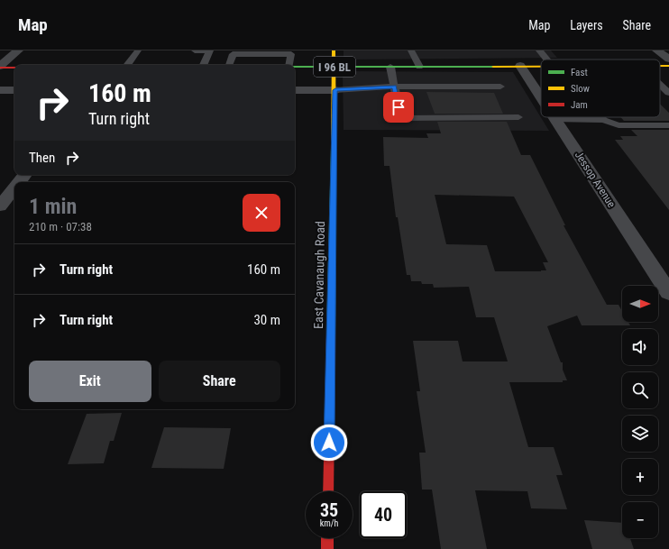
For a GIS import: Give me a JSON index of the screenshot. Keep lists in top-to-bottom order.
{
  "streets": {
    "main road": ["I 96 BL", "East Cavanaugh Road"],
    "street": ["Jessop Avenue"]
  },
  "crossings": [
    ["I 96 BL", "Jessop Avenue"],
    ["I 96 BL", "East Cavanaugh Road"]
  ],
  "legend": ["Fast", "Slow", "Jam"],
  "north": "right",
  "page": {
    "header": "Map",
    "nav": ["Map", "Layers", "Share"],
    "turn": ["160 m", "Turn right"],
    "then": "Then",
    "heading": ["1 min", "210 m · 07:38"],
    "list": [
      {
        "name": "Turn right",
        "value": "160 m"
      },
      {
        "name": "Turn right",
        "value": "30 m"
      }
    ],
    "map_buttons": ["+", "−"],
    "buttons": ["Exit", "Share"],
    "speed": "35 km/h",
    "limit": "40"
  }
}
